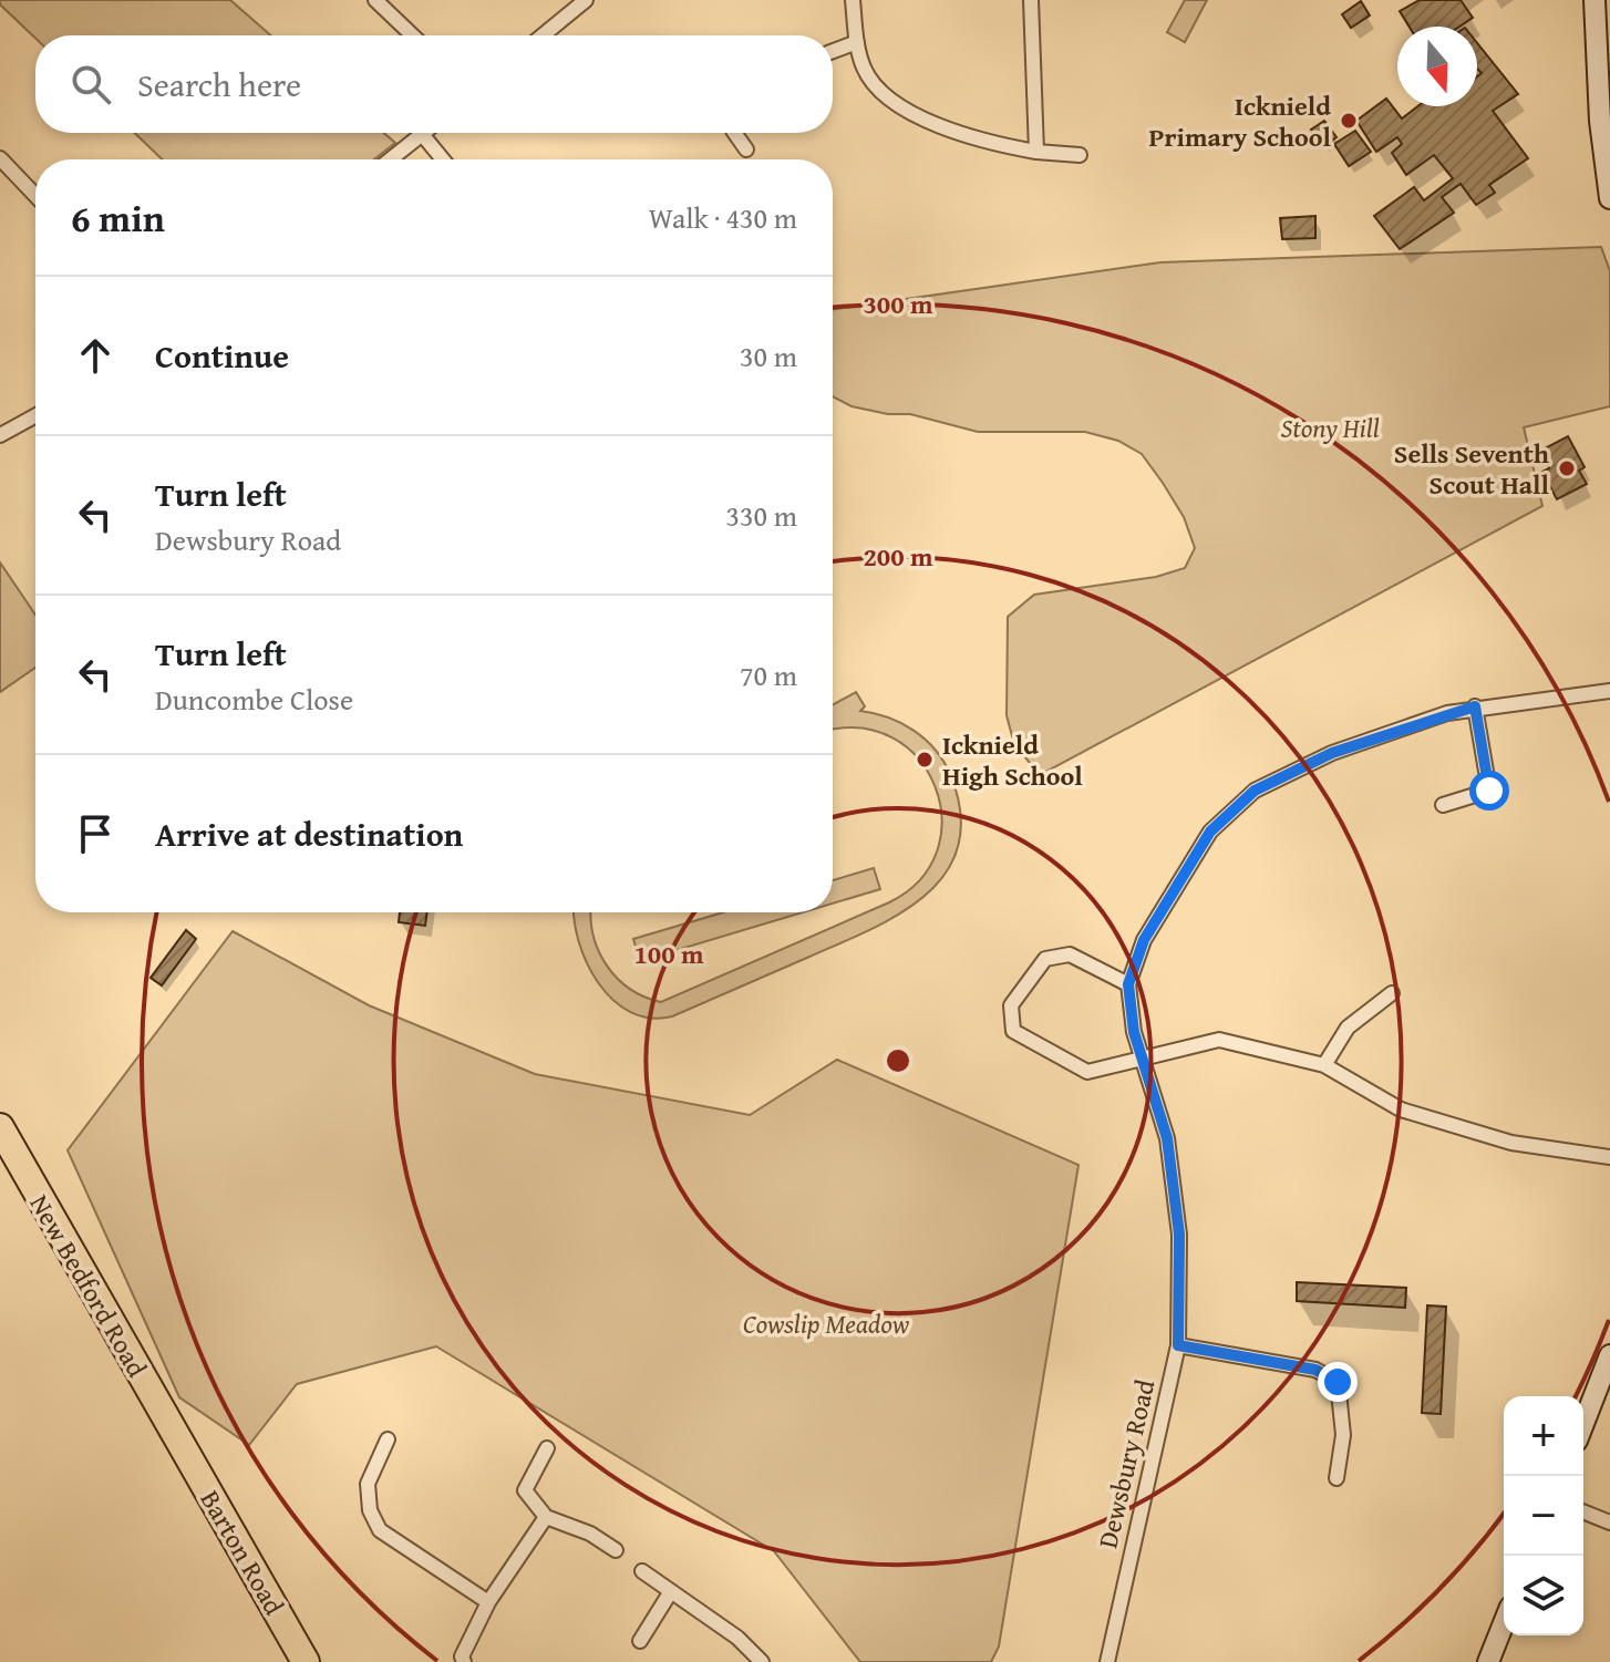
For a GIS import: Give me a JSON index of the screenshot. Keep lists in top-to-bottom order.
{
  "streets": {
    "highway": ["New Bedford Road", "Barton Road"],
    "street": ["Dewsbury Road"]
  },
  "crossings": [
    ["New Bedford Road", "Barton Road"]
  ],
  "parks": ["Stony Hill", "Cowslip Meadow"],
  "places": ["Icknield Primary School", "Sells Seventh Scout Hall", "Icknield High School"],
  "north": "bottom",
  "page": {
    "search": "Search here",
    "heading": ["6 min", "Walk · 430 m"],
    "list": [
      ["Continue", "30 m"],
      ["Turn left", "Dewsbury Road", "330 m"],
      ["Turn left", "Duncombe Close", "70 m"],
      "Arrive at destination"
    ],
    "map_buttons": ["+", "−"]
  },
  "rings": ["300 m", "200 m", "100 m"]
}
